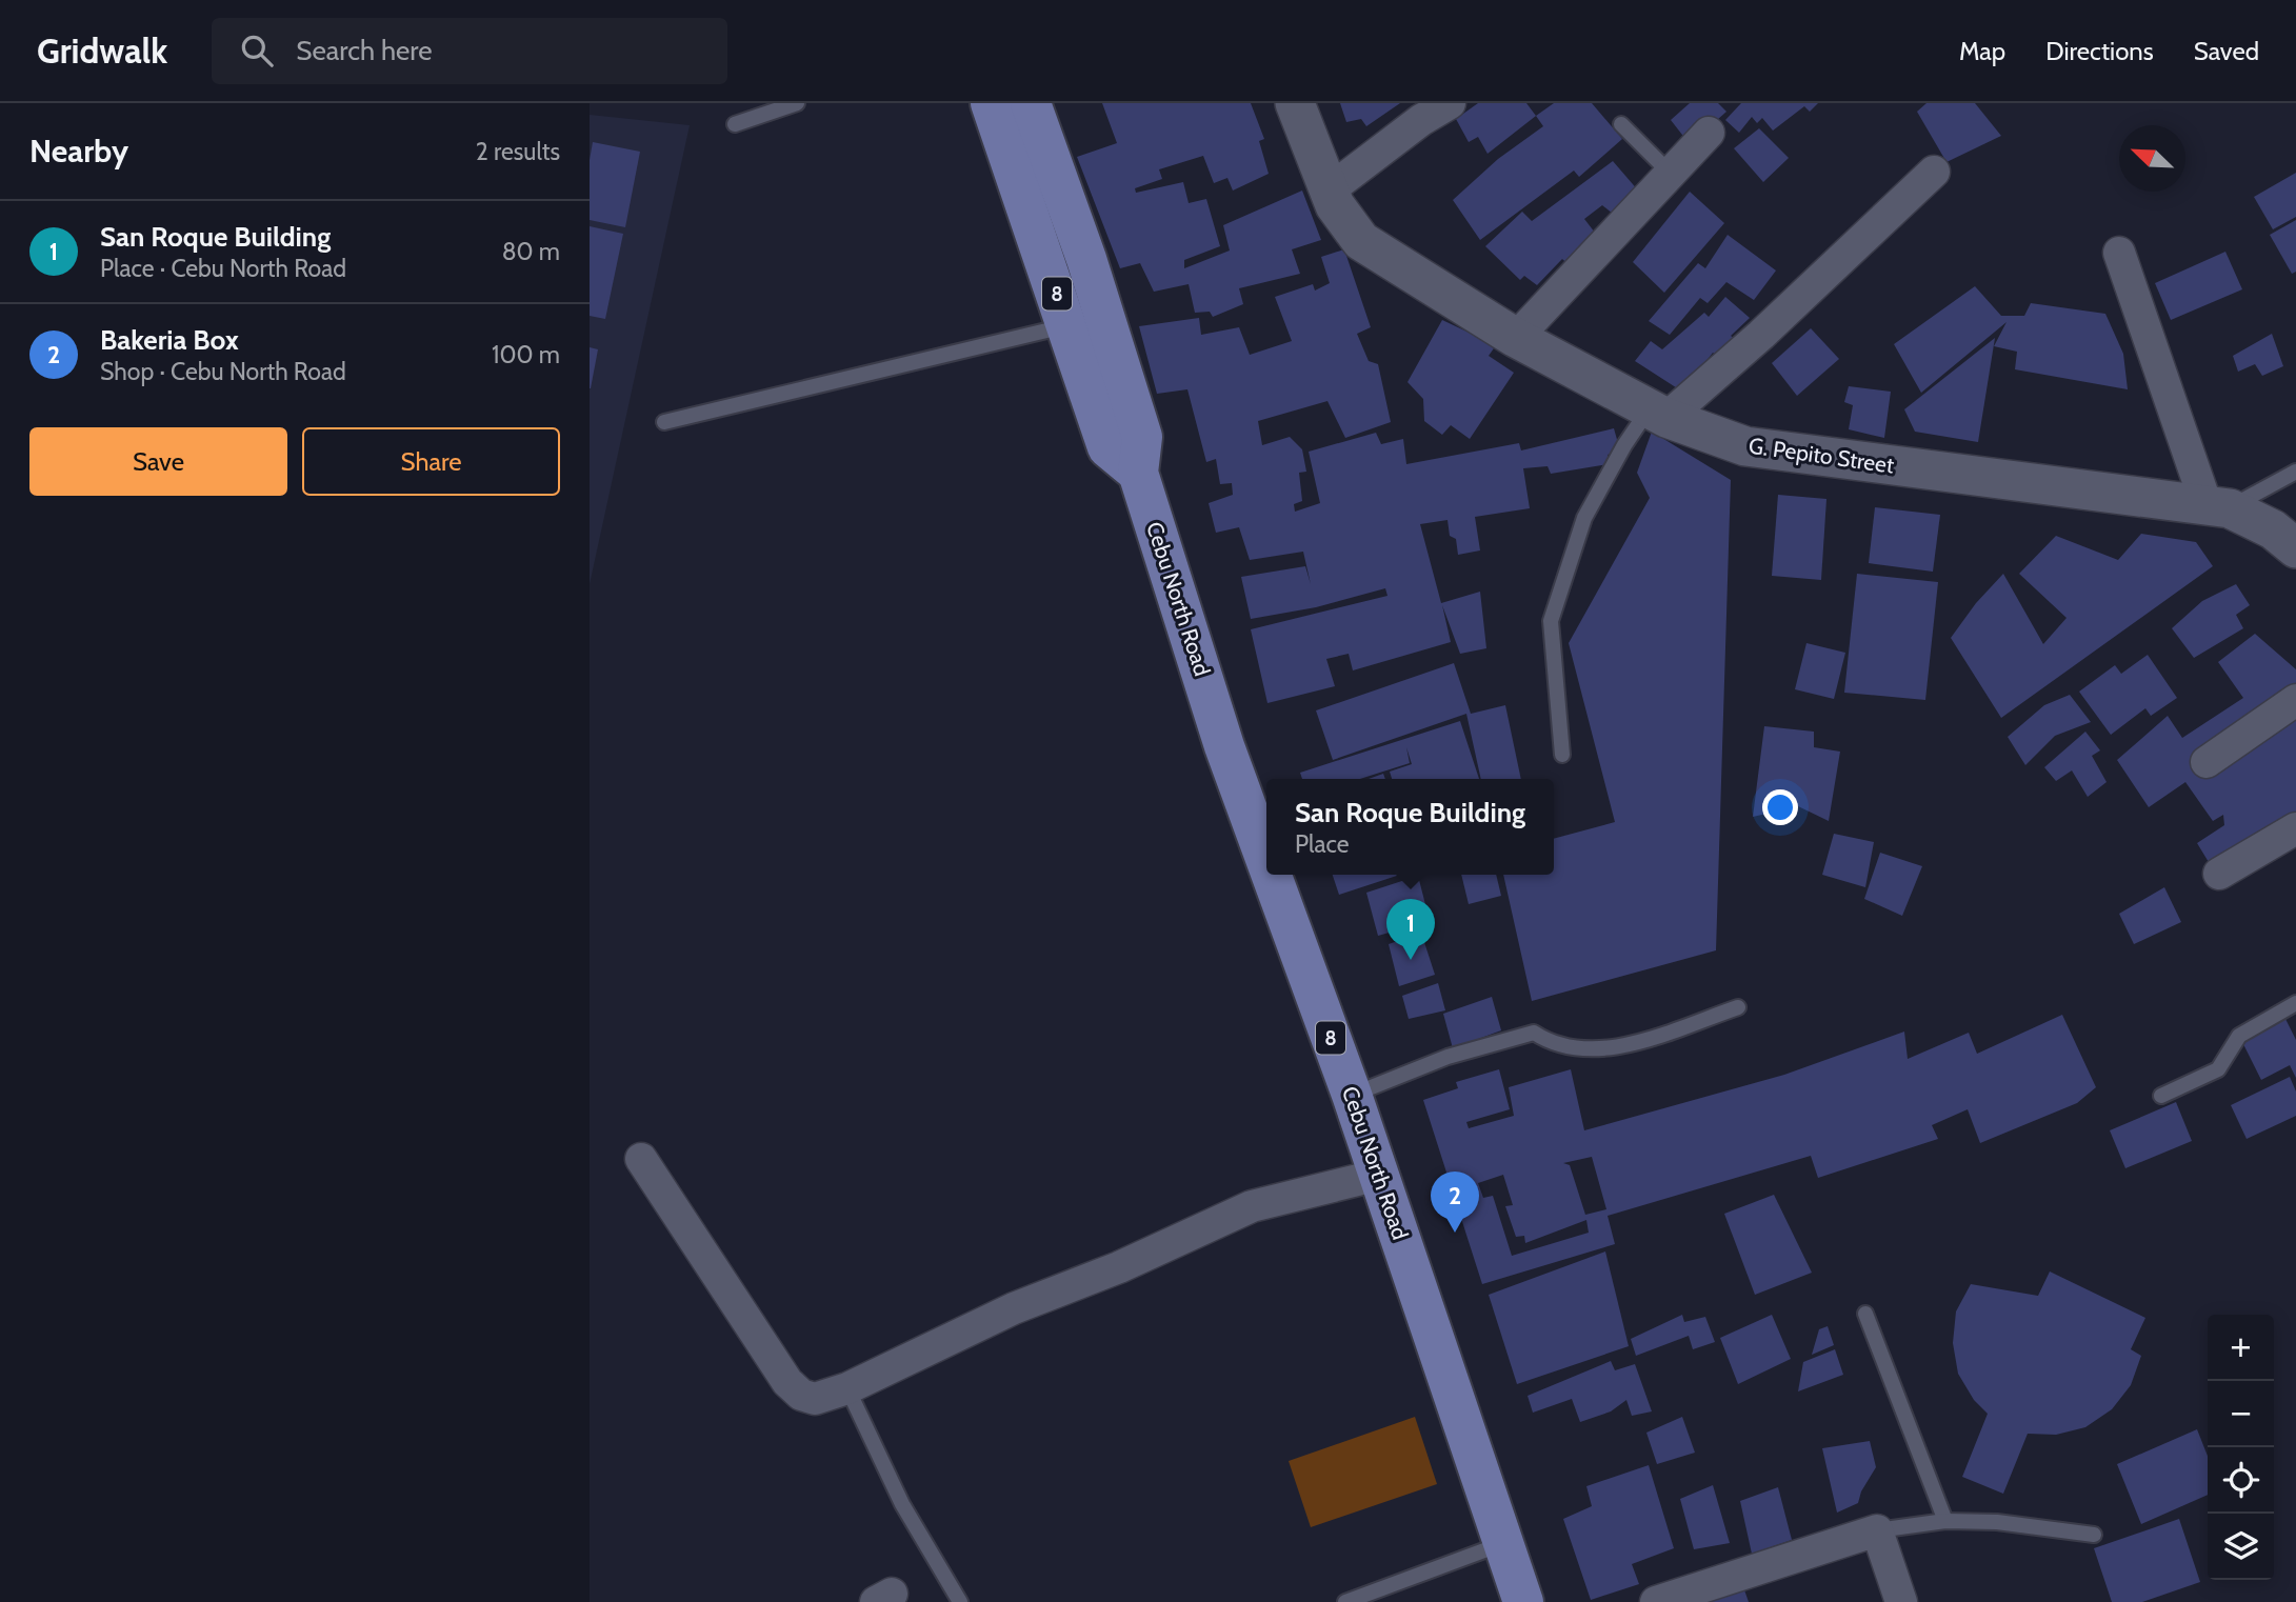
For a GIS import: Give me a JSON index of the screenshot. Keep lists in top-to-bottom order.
{
  "streets": {
    "main road": ["8", "Cebu North Road"],
    "street": ["G. Pepito Street"]
  },
  "crossings": [
    ["8", "Cebu North Road"]
  ],
  "north": "top left",
  "page": {
    "header": "Gridwalk",
    "search": "Search here",
    "nav": ["Map", "Directions", "Saved"],
    "heading": ["Nearby", "2 results"],
    "list": [
      {
        "mark": "1",
        "name": "San Roque Building",
        "note": "Place · Cebu North Road",
        "value": "80 m"
      },
      {
        "mark": "2",
        "name": "Bakeria Box",
        "note": "Shop · Cebu North Road",
        "value": "100 m"
      }
    ],
    "buttons": ["Save", "Share"],
    "popup": ["San Roque Building", "Place"],
    "pins": ["1", "2"],
    "map_buttons": ["+", "−"]
  }
}
